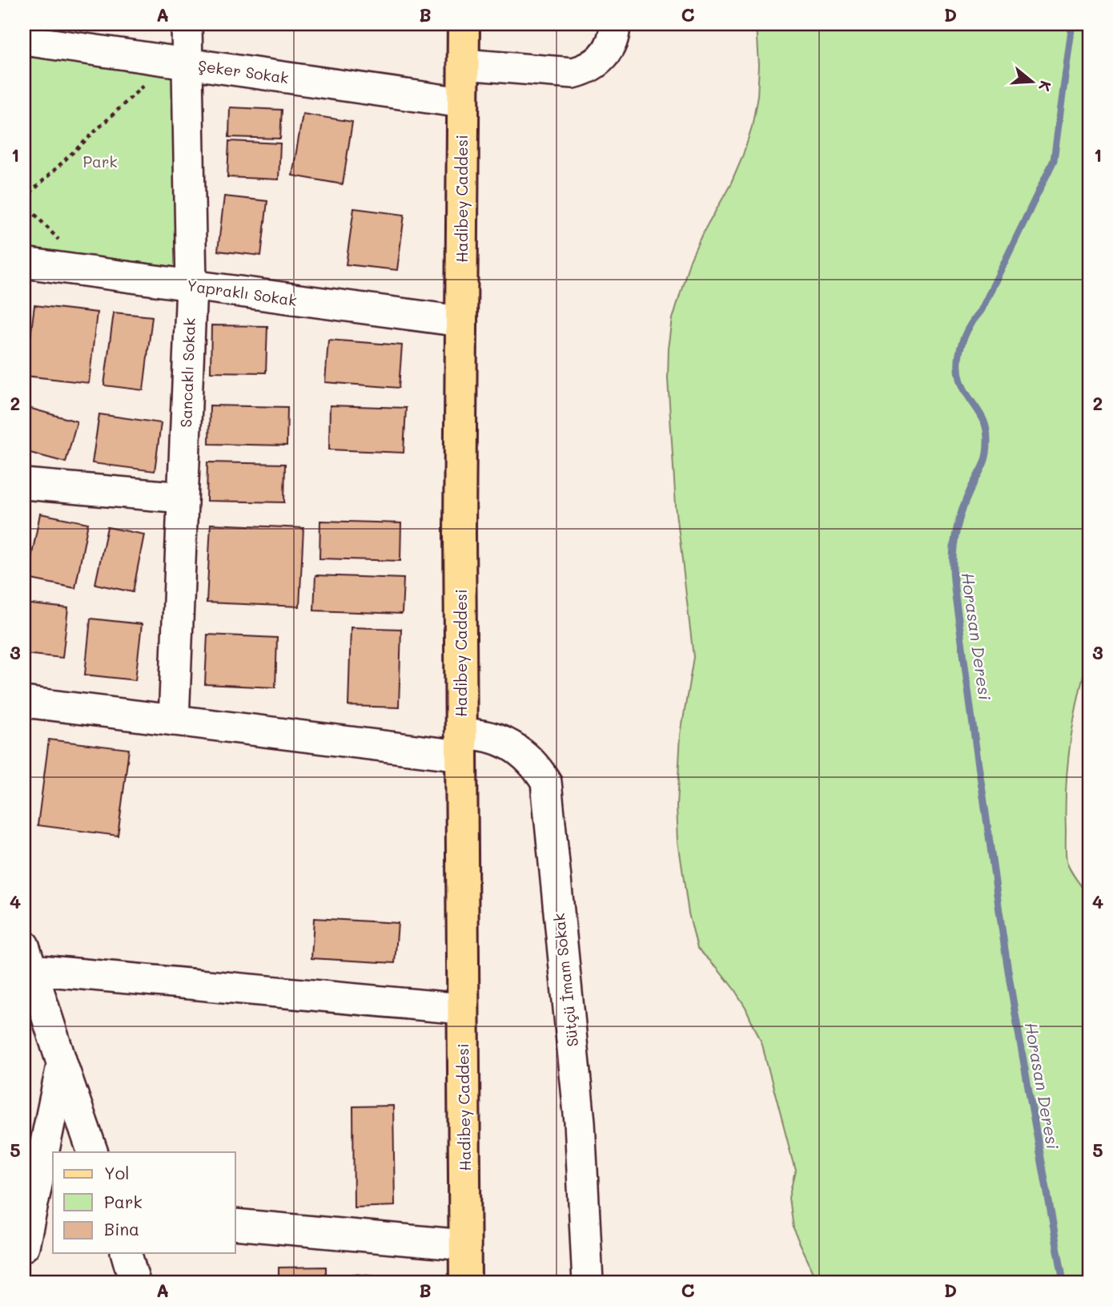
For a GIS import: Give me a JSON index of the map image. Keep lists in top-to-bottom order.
{
  "streets": {
    "main road": ["Hadibey Caddesi"],
    "street": [
      "Şeker Sokak",
      "Yapraklı Sokak",
      "Sancaklı Sokak",
      "Sütçü İmam Sokak"
    ]
  },
  "crossings": [
    ["Şeker Sokak", "Hadibey Caddesi"],
    ["Şeker Sokak", "Sancaklı Sokak"],
    ["Hadibey Caddesi", "Yapraklı Sokak"],
    ["Hadibey Caddesi", "Sütçü İmam Sokak"],
    ["Yapraklı Sokak", "Sancaklı Sokak"],
    ["Sancaklı Sokak", "Sütçü İmam Sokak"]
  ],
  "water": ["Horasan Deresi"],
  "parks": ["Park"],
  "legend": ["Yol", "Park", "Bina"],
  "north": "right",
  "grid": {
    "columns": [
      "A",
      "B",
      "C",
      "D"
    ],
    "rows": [
      "1",
      "2",
      "3",
      "4",
      "5"
    ]
  }
}
